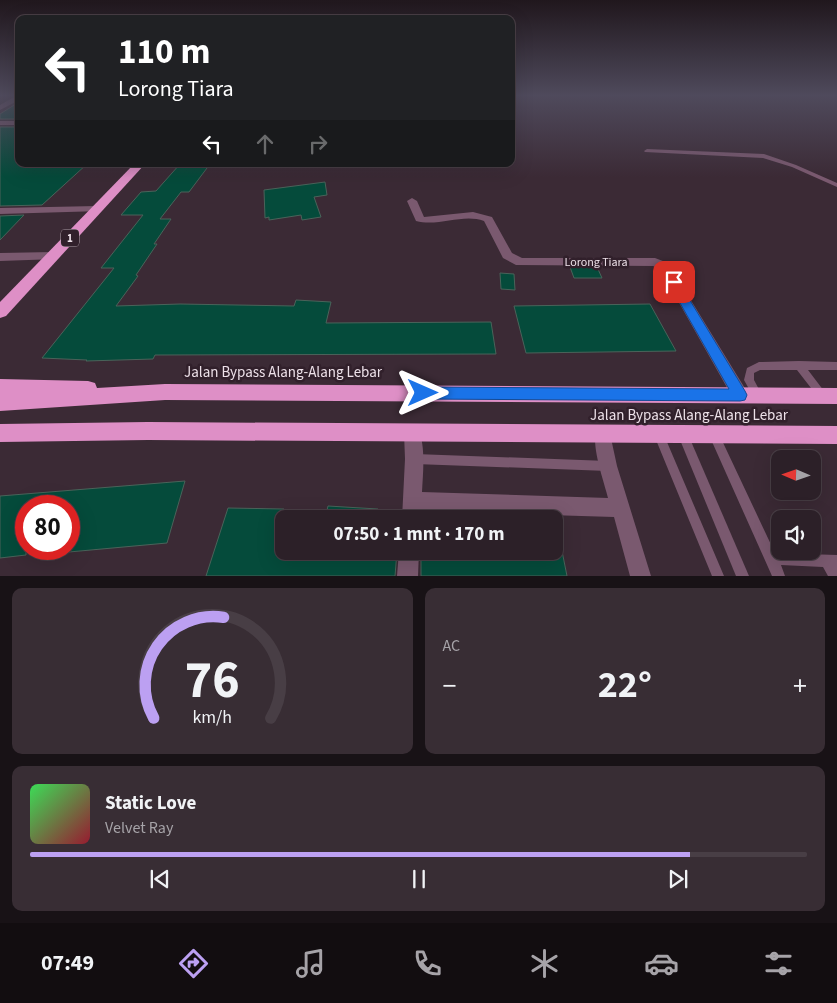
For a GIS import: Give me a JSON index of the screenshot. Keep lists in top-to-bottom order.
{
  "streets": {
    "highway": ["1", "Jalan Bypass Alang-Alang Lebar"],
    "street": ["Lorong Tiara"]
  },
  "crossings": [
    ["Lorong Tiara", "Jalan Bypass Alang-Alang Lebar"]
  ],
  "north": "left",
  "page": {
    "turn": ["110 m", "Lorong Tiara"],
    "limit": "80",
    "trip": "07:50 · 1 mnt · 170 m",
    "tile": "AC",
    "heat": ["−", "22°", "+"],
    "song": ["Static Love", "Velvet Ray"],
    "tabs": "07:49",
    "gauge": ["76", "km/h"]
  }
}
